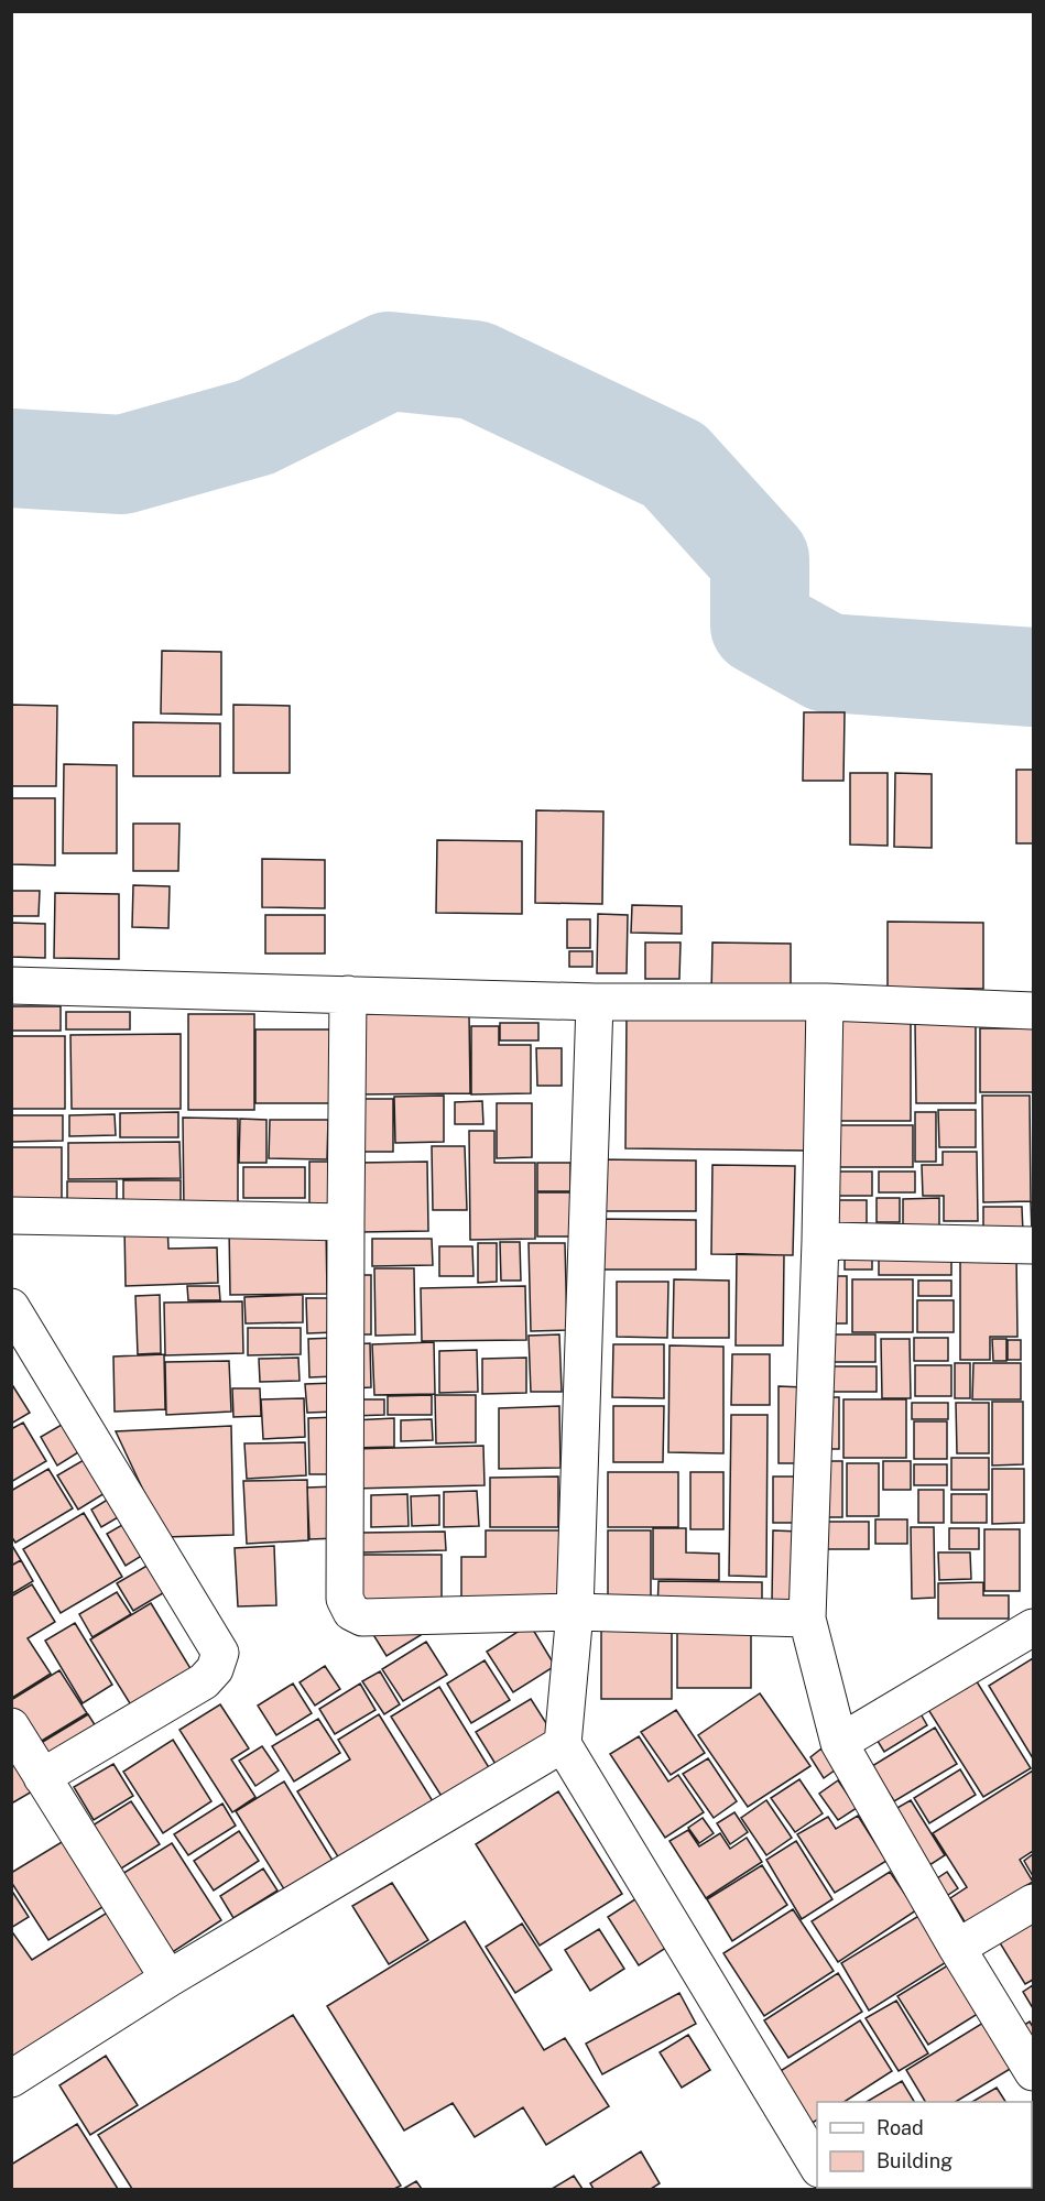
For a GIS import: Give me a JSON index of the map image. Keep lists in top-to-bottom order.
{
  "legend": ["Road", "Building"]
}
